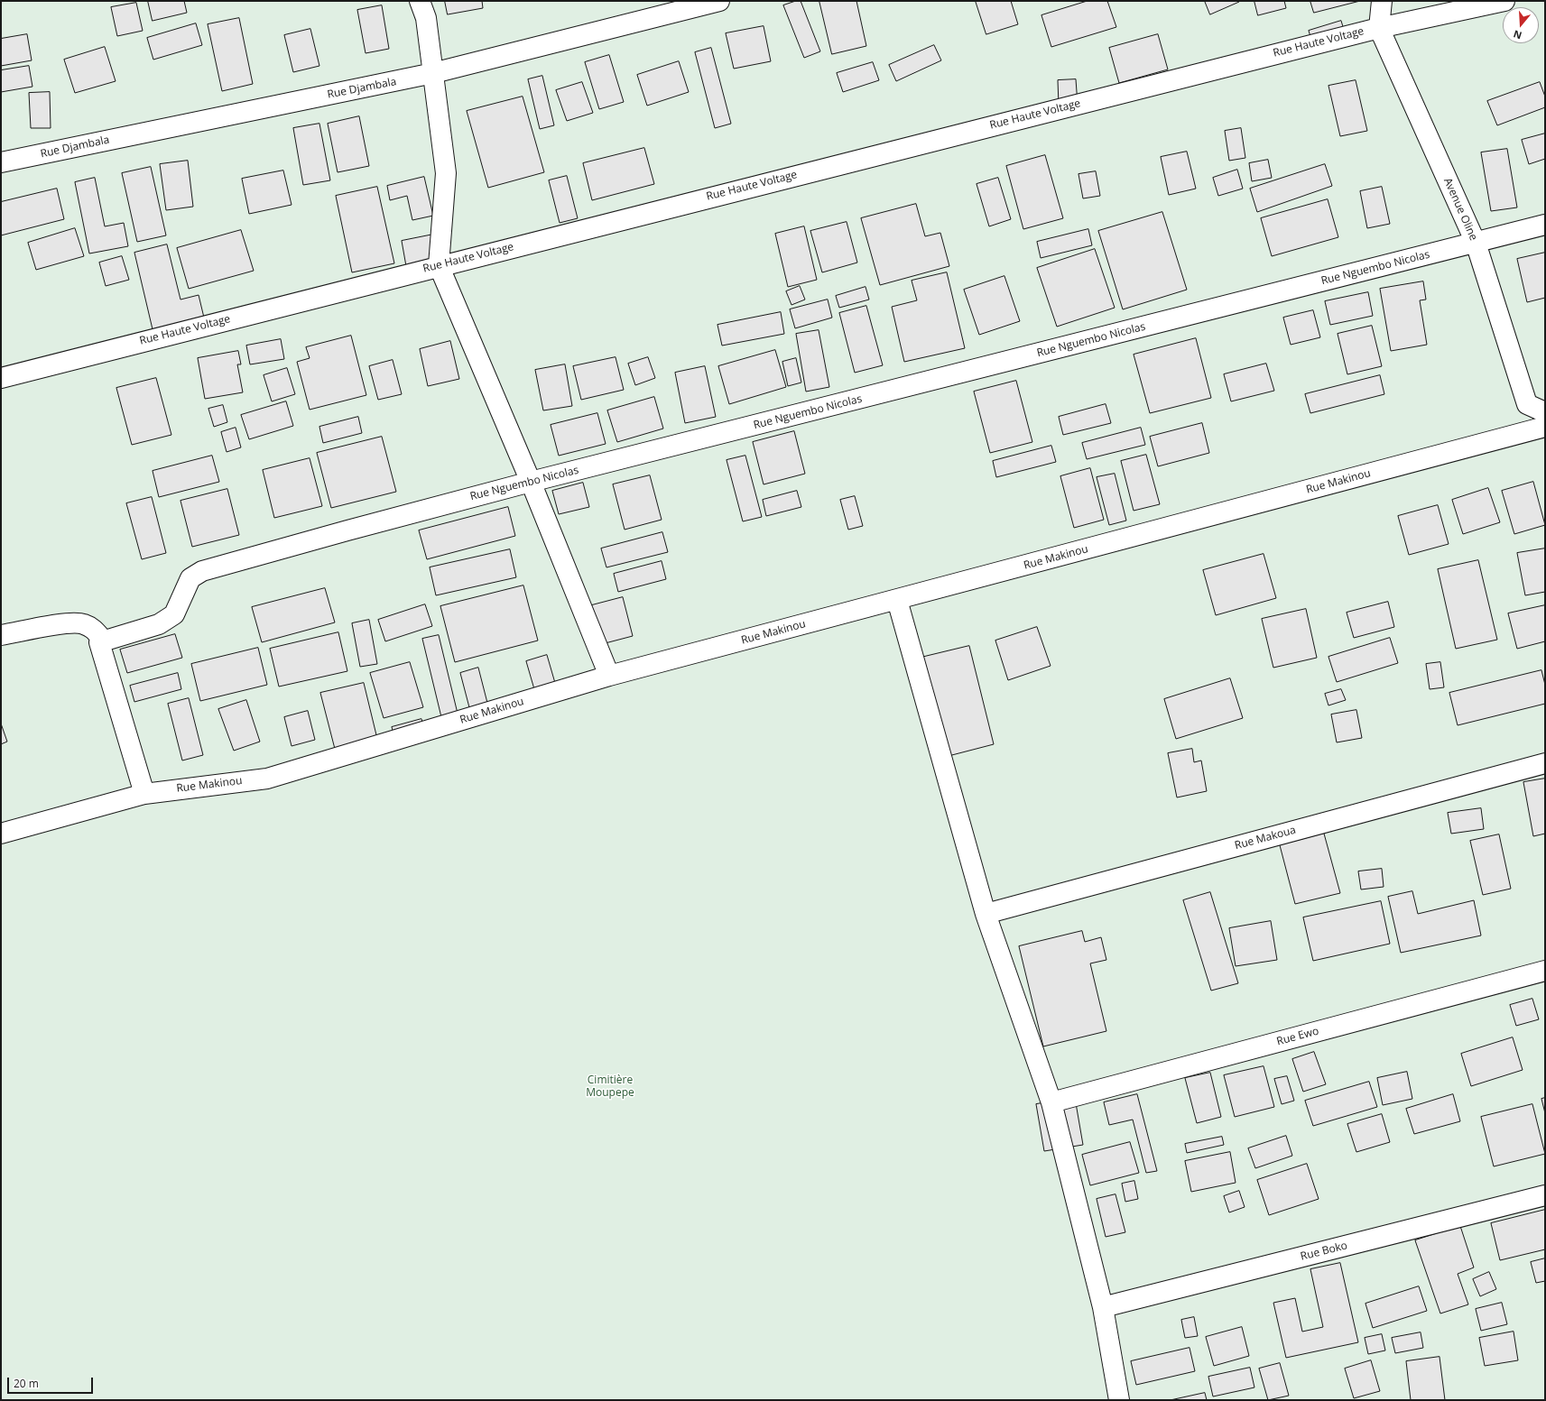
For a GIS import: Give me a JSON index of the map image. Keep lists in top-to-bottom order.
{
  "streets": {
    "street": [
      "Rue Haute Voltage",
      "Rue Djambala",
      "Avenue Oline",
      "Rue Nguembo Nicolas",
      "Rue Makinou",
      "Rue Makoua",
      "Rue Ewo",
      "Rue Boko"
    ]
  },
  "crossings": [
    ["Rue Haute Voltage", "Avenue Oline"],
    ["Avenue Oline", "Rue Nguembo Nicolas"]
  ],
  "parks": ["Cimitière Moupepe"],
  "scale_bar": "20 m",
  "north": "bottom"
}
